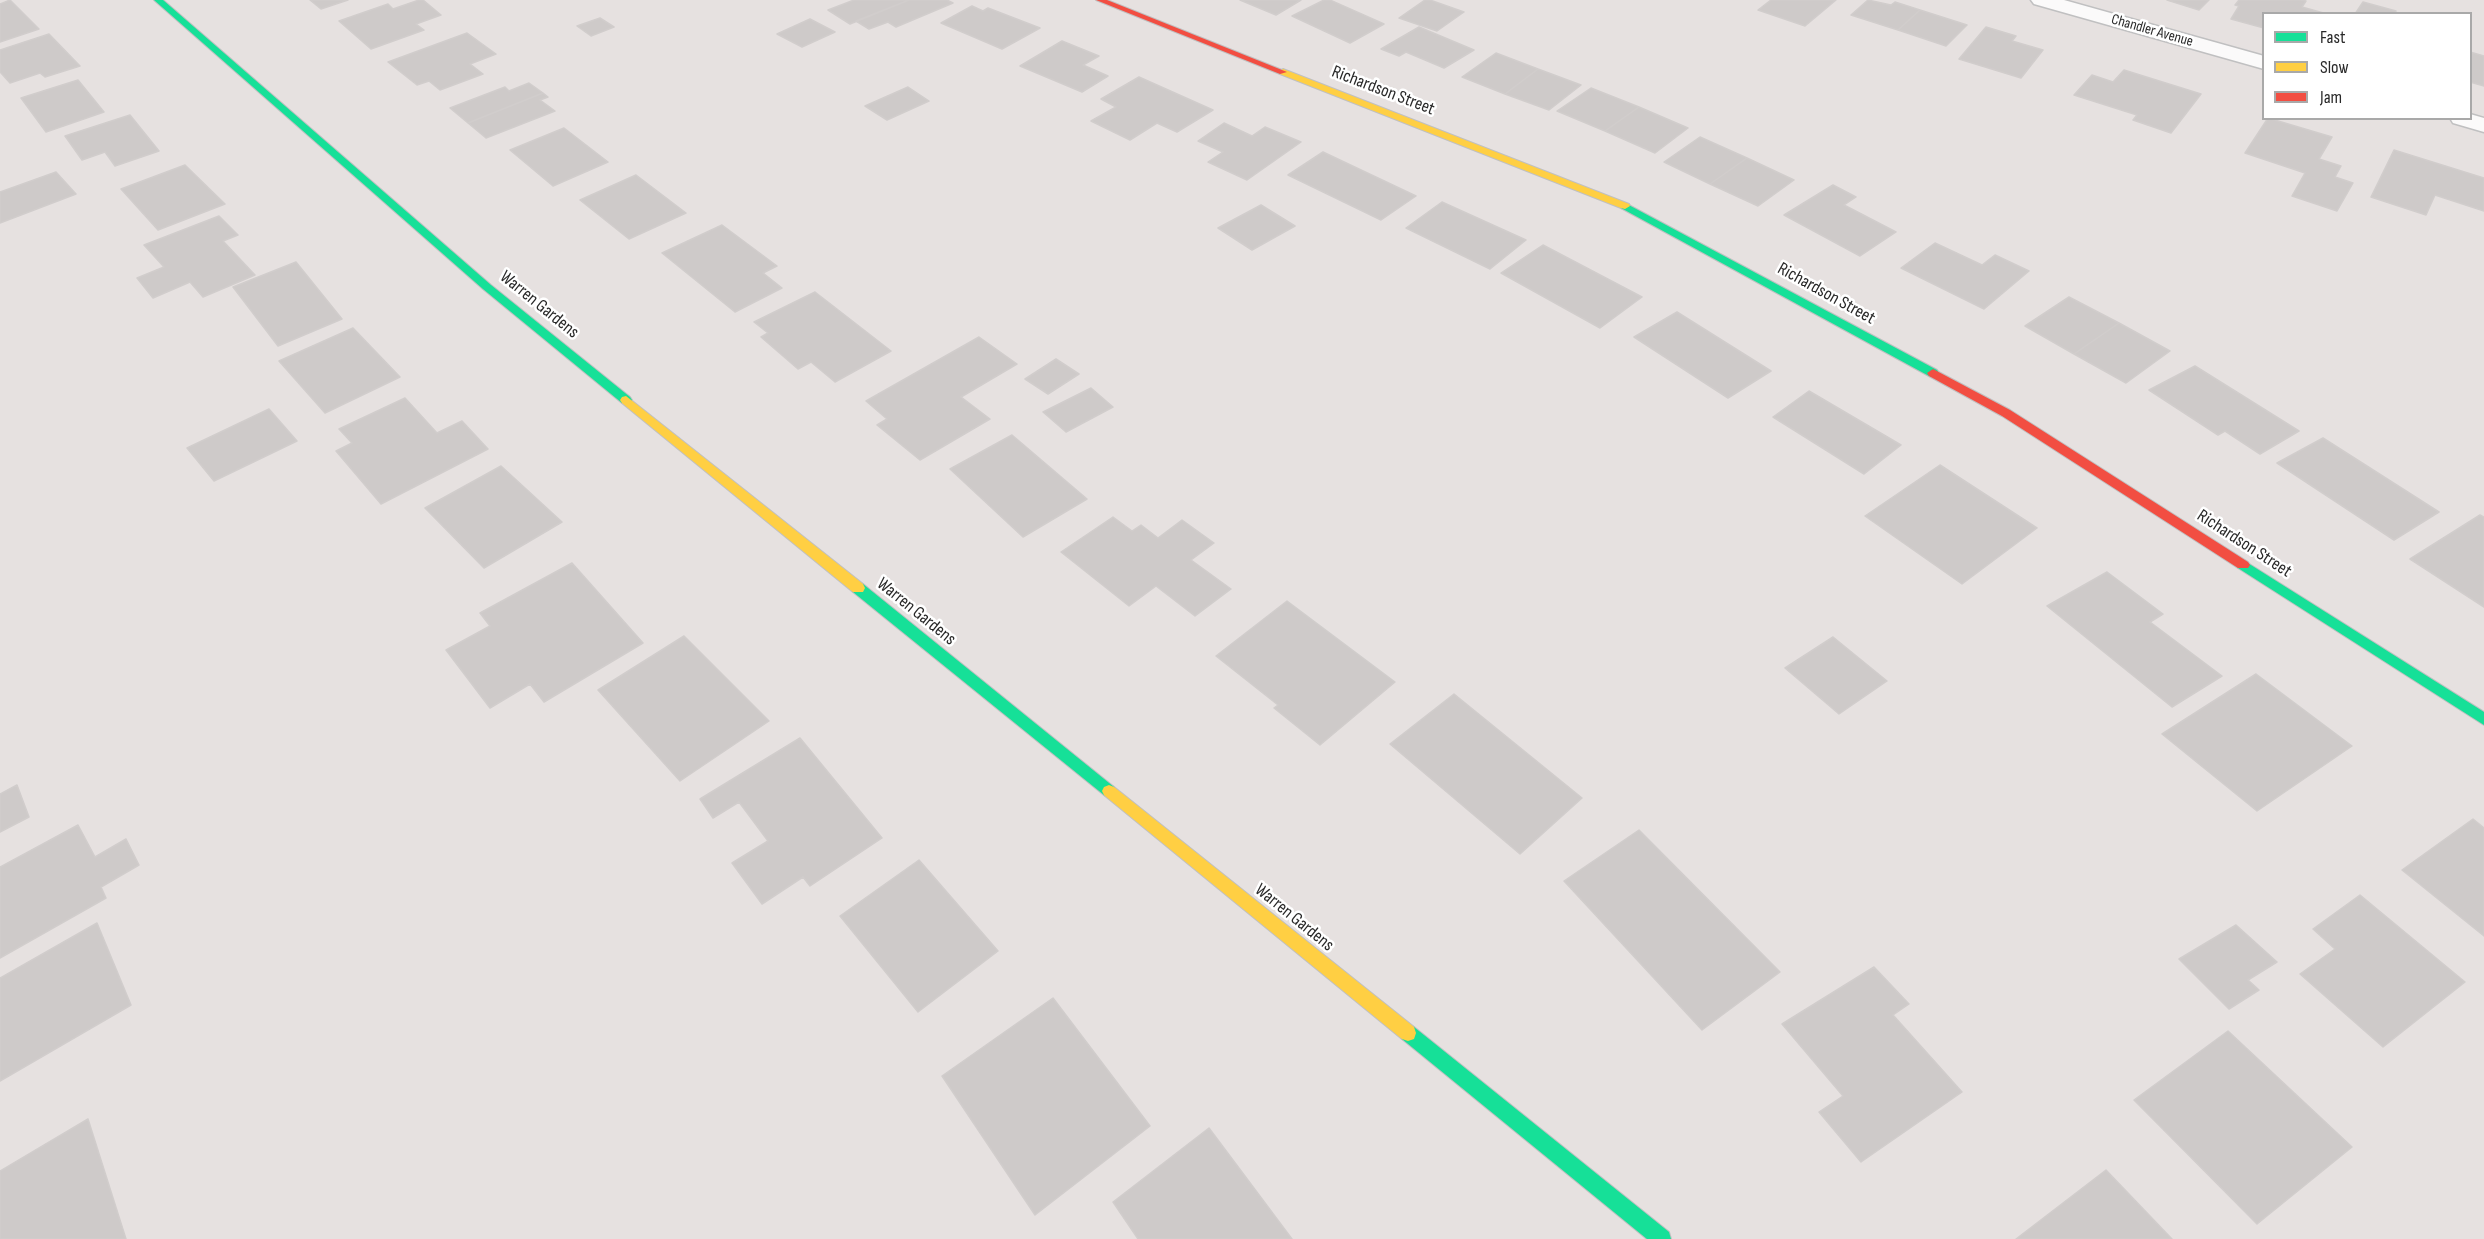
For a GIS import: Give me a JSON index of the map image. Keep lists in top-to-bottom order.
{
  "streets": {
    "street": ["Chandler Avenue", "Richardson Street", "Warren Gardens"]
  },
  "legend": ["Fast", "Slow", "Jam"]
}
